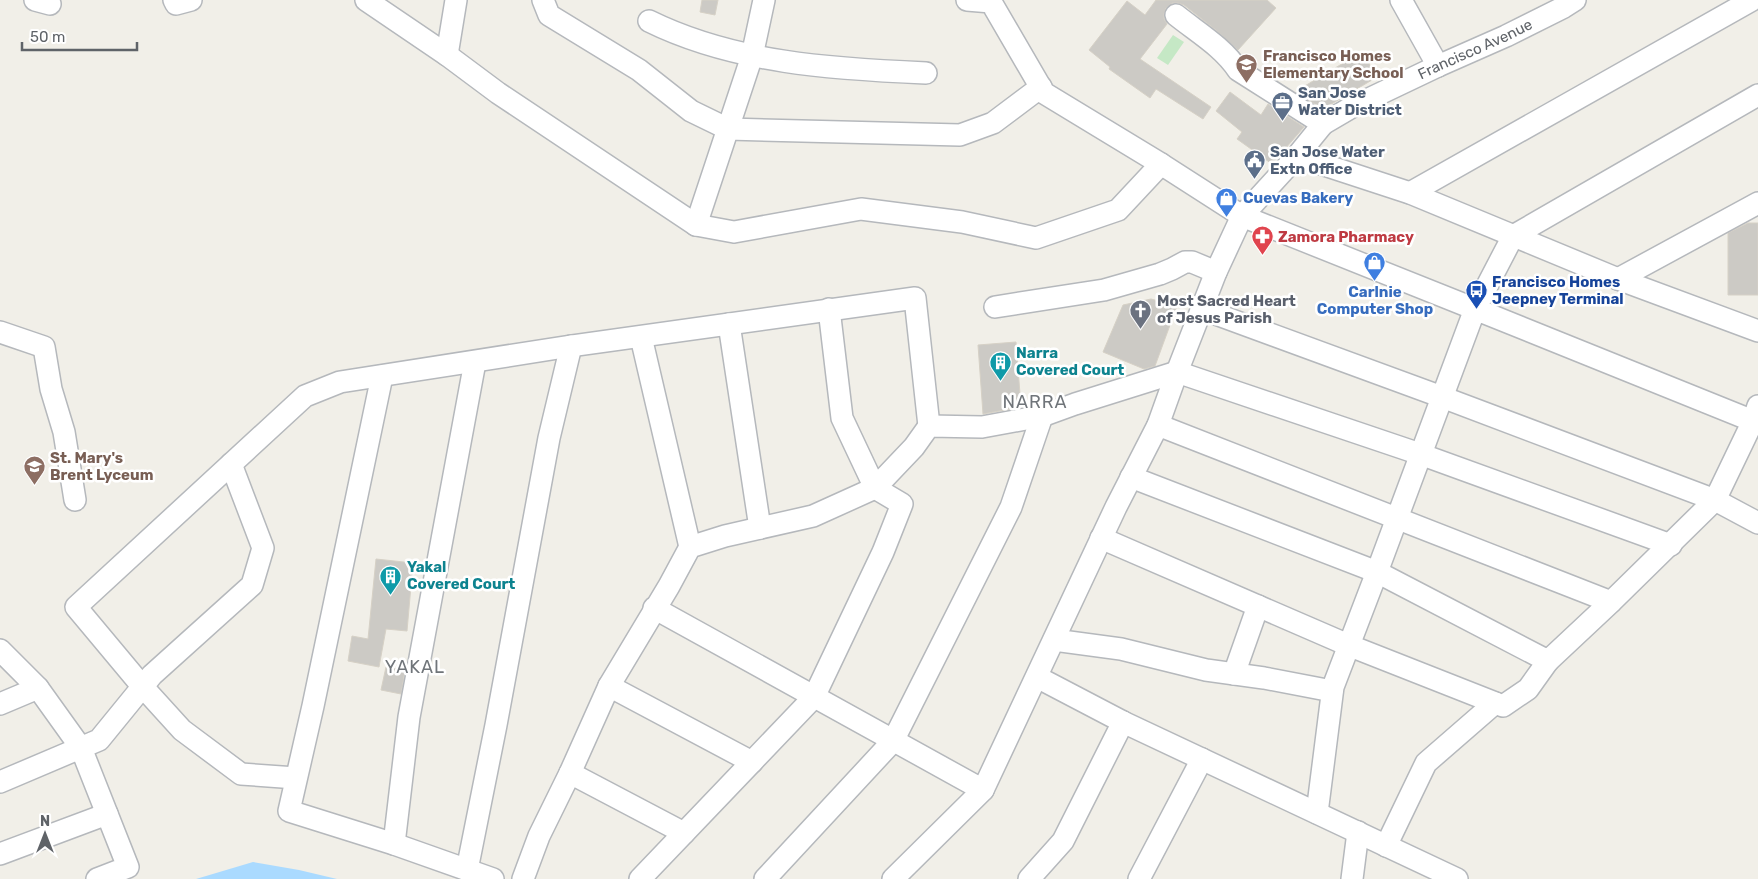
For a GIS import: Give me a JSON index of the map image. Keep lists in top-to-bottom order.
{
  "streets": {
    "street": ["Francisco Avenue"]
  },
  "districts": ["NARRA", "YAKAL"],
  "places": {
    "school or university": ["Francisco Homes Elementary School", "St. Mary's Brent Lyceum"],
    "office": ["San Jose Water District"],
    "public building": ["San Jose Water Extn Office"],
    "shop": ["Cuevas Bakery", "Carlnie Computer Shop"],
    "pharmacy": ["Zamora Pharmacy"],
    "bus stop": ["Francisco Homes Jeepney Terminal"],
    "church": ["Most Sacred Heart of Jesus Parish"],
    "building": ["Narra Covered Court", "Yakal Covered Court"]
  },
  "scale_bar": "50 m",
  "north": "top"
}
